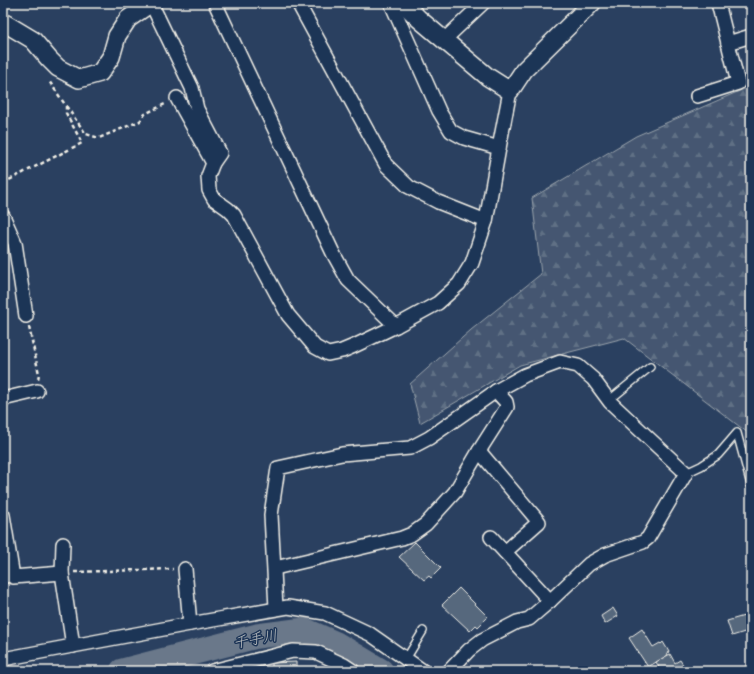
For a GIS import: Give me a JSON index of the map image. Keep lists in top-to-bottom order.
{
  "water": ["千手川"]
}
